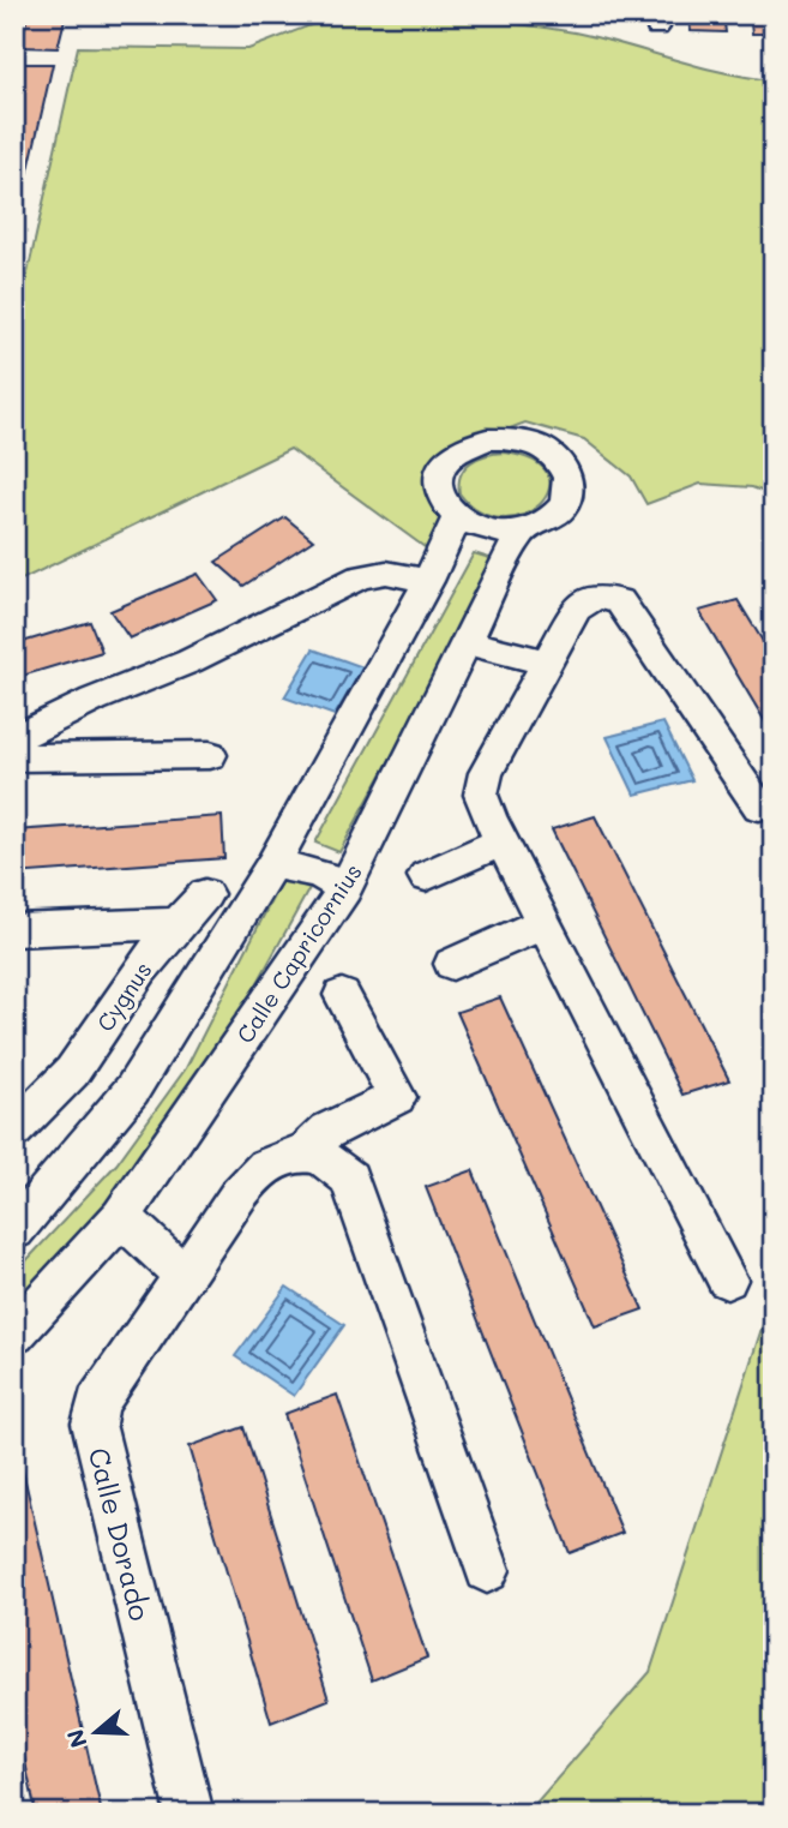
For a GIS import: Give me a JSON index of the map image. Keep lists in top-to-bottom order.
{
  "streets": {
    "street": ["Calle Capricornius", "Cygnus", "Calle Dorado"]
  },
  "north": "left"
}
